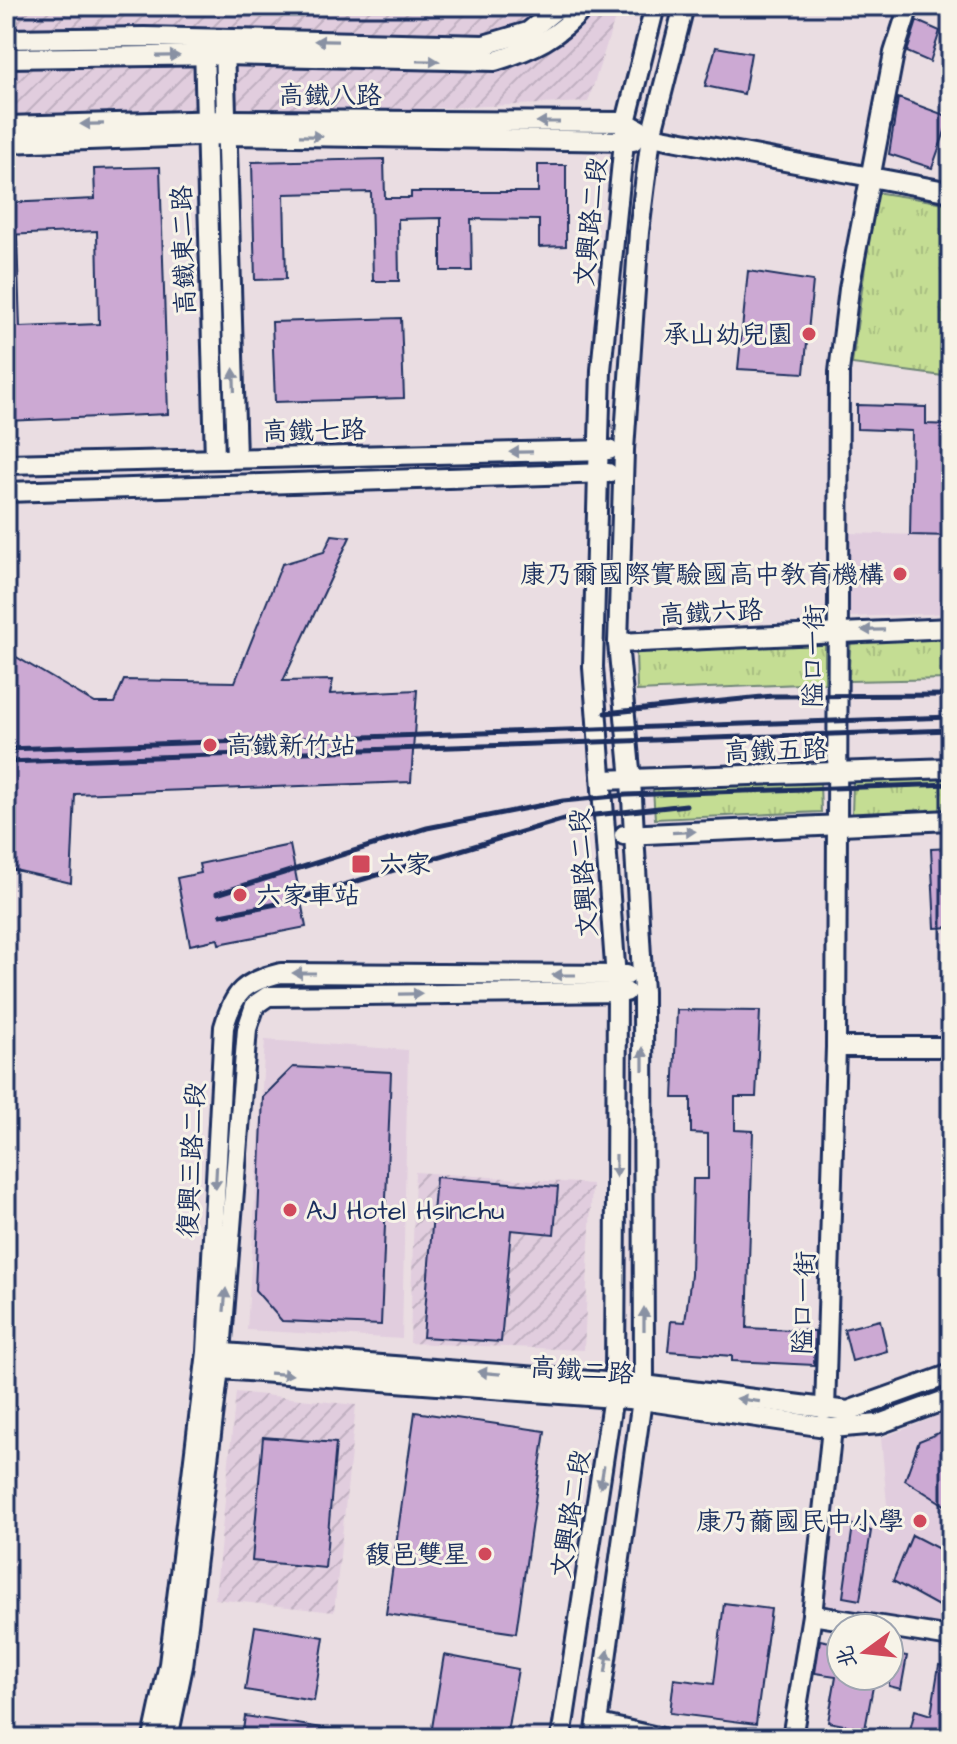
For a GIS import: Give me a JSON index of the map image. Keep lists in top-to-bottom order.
{
  "streets": {
    "street": [
      "高鐵八路",
      "文興路二段",
      "高鐵東二路",
      "高鐵七路",
      "高鐵六路",
      "隘口一街",
      "高鐵五路",
      "復興三路二段",
      "高鐵二路"
    ]
  },
  "crossings": [
    ["高鐵八路", "文興路二段"],
    ["高鐵八路", "高鐵東二路"],
    ["高鐵八路", "隘口一街"],
    ["文興路二段", "高鐵七路"],
    ["文興路二段", "高鐵六路"],
    ["文興路二段", "高鐵五路"],
    ["文興路二段", "復興三路二段"],
    ["文興路二段", "高鐵二路"],
    ["高鐵東二路", "高鐵七路"],
    ["高鐵六路", "隘口一街"],
    ["隘口一街", "高鐵五路"],
    ["隘口一街", "高鐵二路"],
    ["復興三路二段", "高鐵二路"]
  ],
  "places": {
    "other": [
      "承山幼兒園",
      "康乃爾國際實驗國高中教育機構",
      "高鐵新竹站",
      "六家車站",
      "AJ Hotel Hsinchu",
      "康乃薾國民中小學",
      "馥邑雙星"
    ],
    "transit": ["六家"]
  },
  "north": "left"
}
